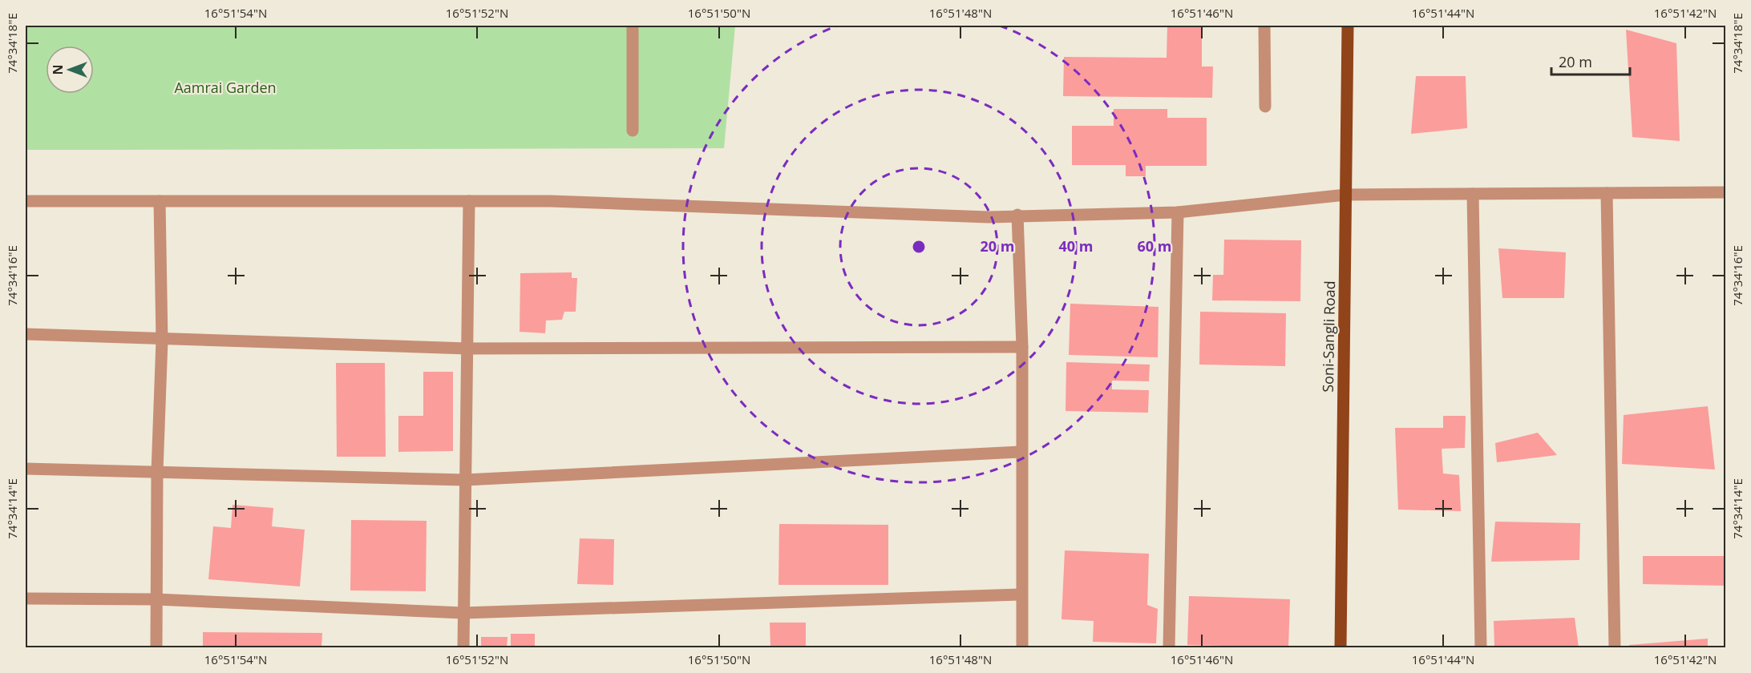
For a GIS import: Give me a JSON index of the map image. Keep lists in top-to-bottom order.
{
  "streets": {
    "main road": ["Soni-Sangli Road"]
  },
  "parks": ["Aamrai Garden"],
  "scale_bar": "20 m",
  "north": "left",
  "coordinates": [
    "16°51'54\"N",
    "16°51'52\"N",
    "16°51'50\"N",
    "16°51'48\"N",
    "16°51'46\"N",
    "16°51'44\"N",
    "16°51'42\"N",
    "74°34'18\"E",
    "74°34'16\"E",
    "74°34'14\"E"
  ],
  "rings": ["20 m", "40 m", "60 m"]
}
